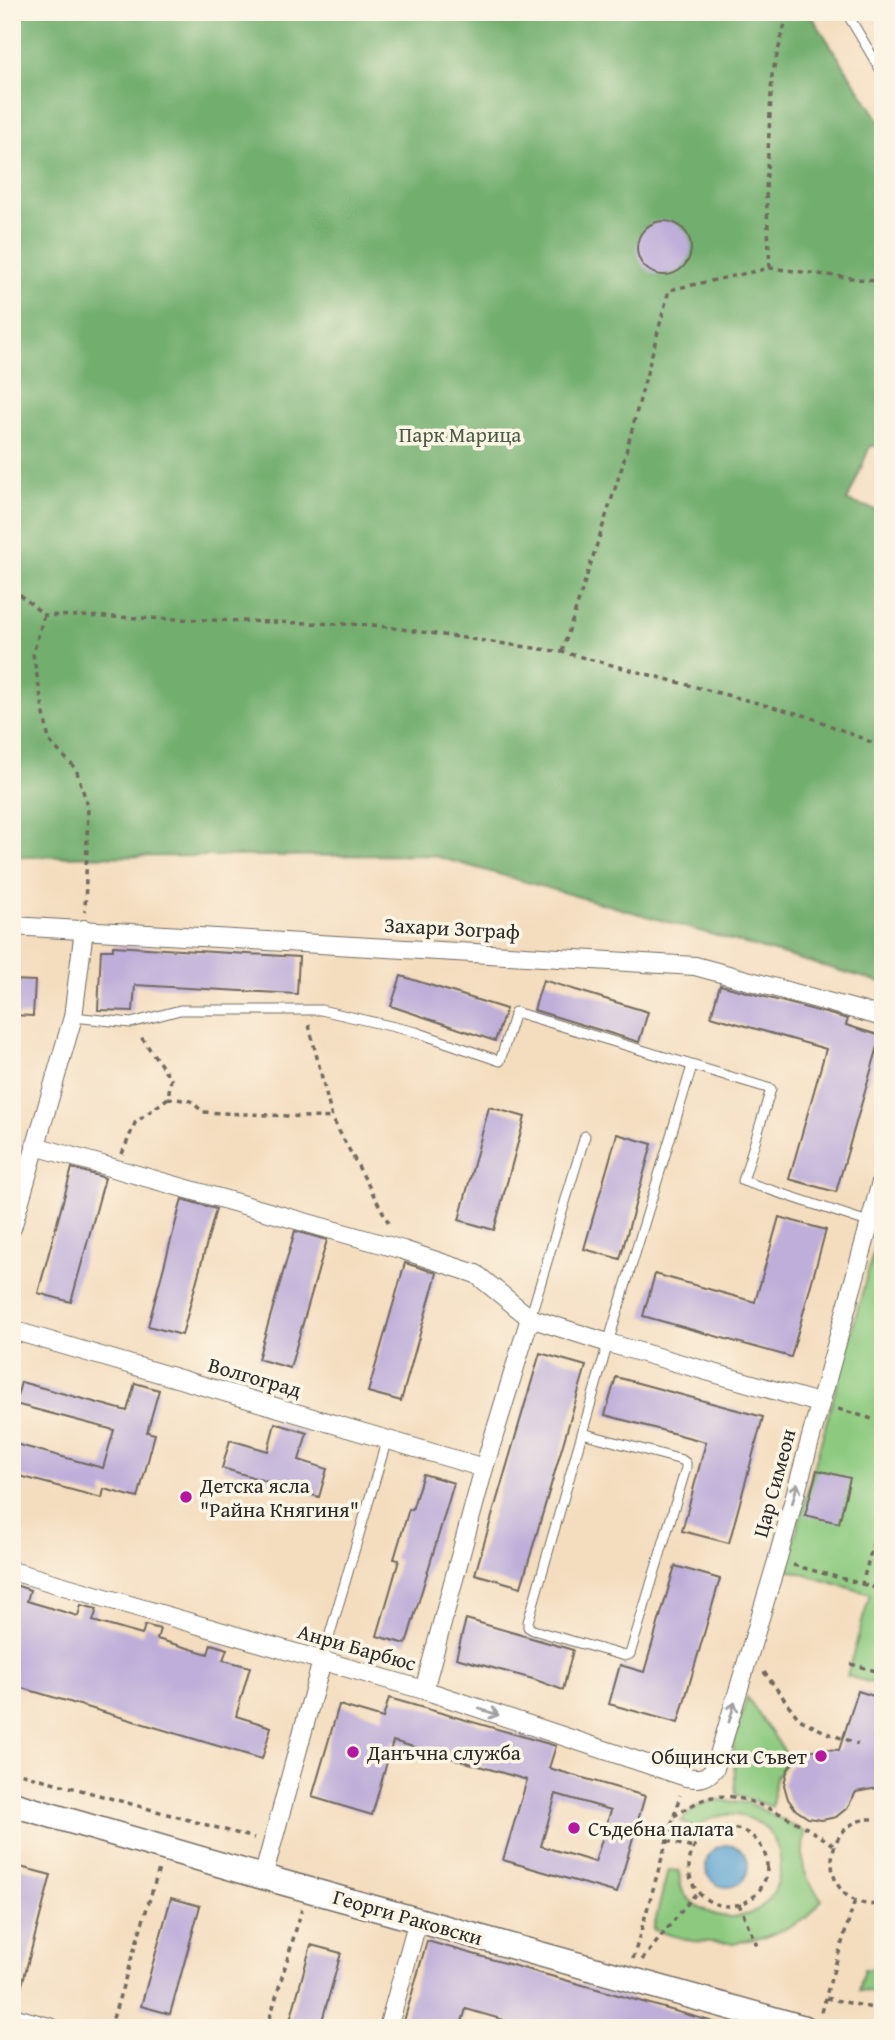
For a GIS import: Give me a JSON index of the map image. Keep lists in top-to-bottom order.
{
  "streets": {
    "street": [
      "Захари Зограф",
      "Волгоград",
      "Цар Симеон",
      "Анри Барбюс",
      "Георги Раковски"
    ]
  },
  "crossings": [
    ["Цар Симеон", "Анри Барбюс"]
  ],
  "one_way": ["Цар Симеон", "Анри Барбюс"],
  "parks": ["Парк Марица"],
  "places": [
    "Детска ясла \"Райна Княгиня\"",
    "Данъчна служба",
    "Общински Съвет",
    "Съдебна палата"
  ]
}
